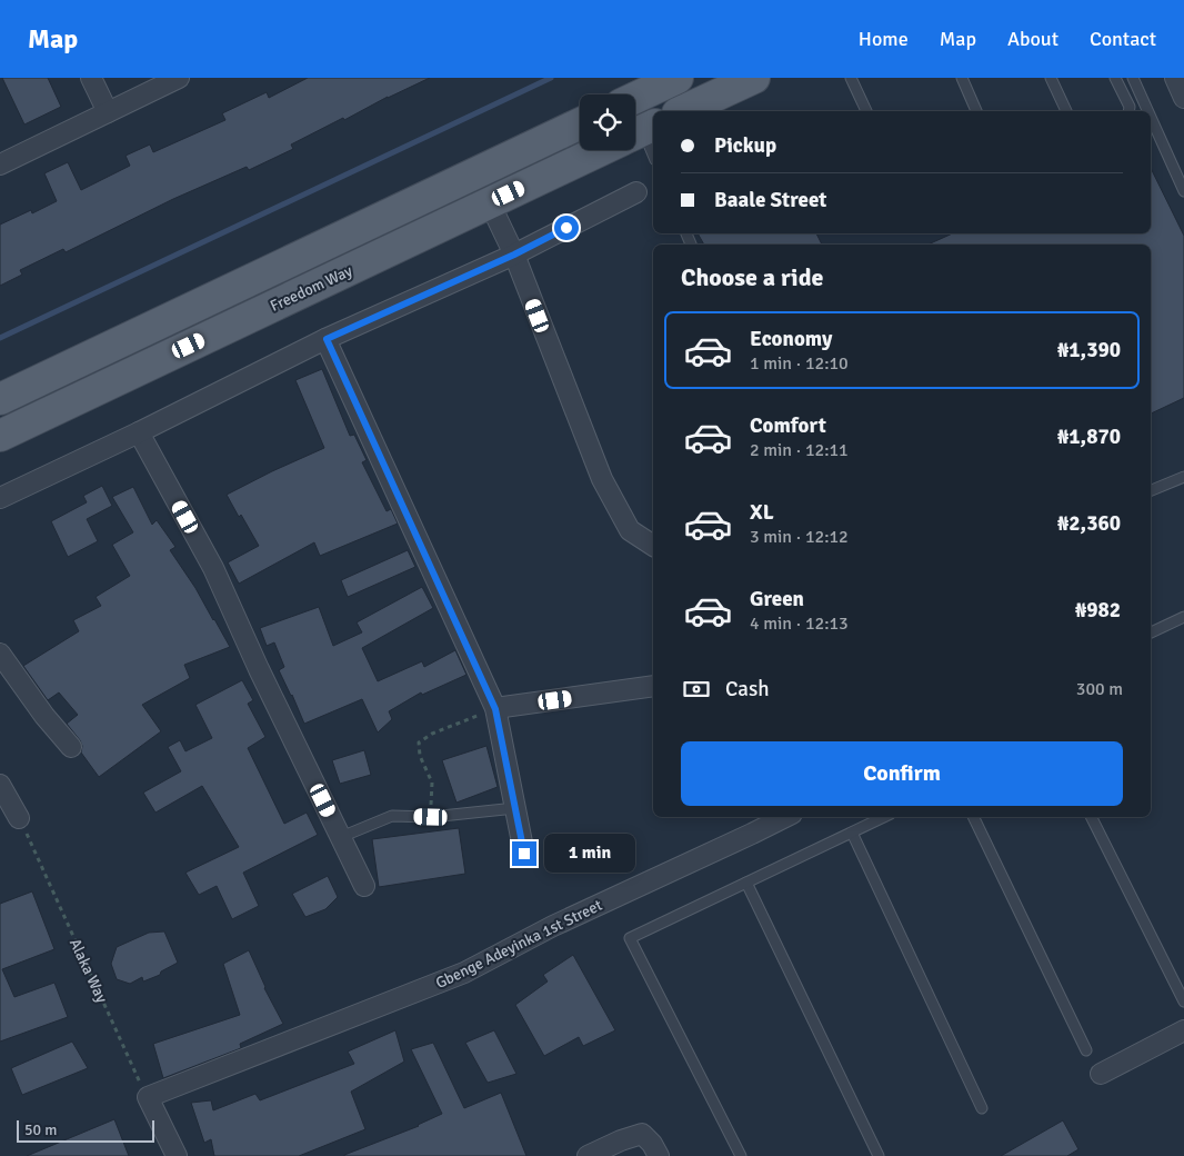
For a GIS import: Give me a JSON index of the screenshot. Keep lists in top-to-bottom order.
{
  "streets": {
    "main road": ["Freedom Way"],
    "street": ["Gbenge Adeyinka 1st Street"],
    "path": ["Alaka Way"]
  },
  "crossings": [
    ["Gbenge Adeyinka 1st Street", "Alaka Way"]
  ],
  "scale_bar": "50 m",
  "page": {
    "header": "Map",
    "nav": [
      "Home",
      "Map",
      "About",
      "Contact"
    ],
    "banner": ["Pickup", "Baale Street"],
    "heading": "Choose a ride",
    "list": [
      {
        "name": "Economy",
        "note": "1 min · 12:10",
        "value": "₦1,390"
      },
      {
        "name": "Comfort",
        "note": "2 min · 12:11",
        "value": "₦1,870"
      },
      {
        "name": "XL",
        "note": "3 min · 12:12",
        "value": "₦2,360"
      },
      {
        "name": "Green",
        "note": "4 min · 12:13",
        "value": "₦982"
      }
    ],
    "pay": ["Cash", "300 m"],
    "buttons": "Confirm",
    "bubble": "1 min",
    "scale": "50 m"
  }
}
